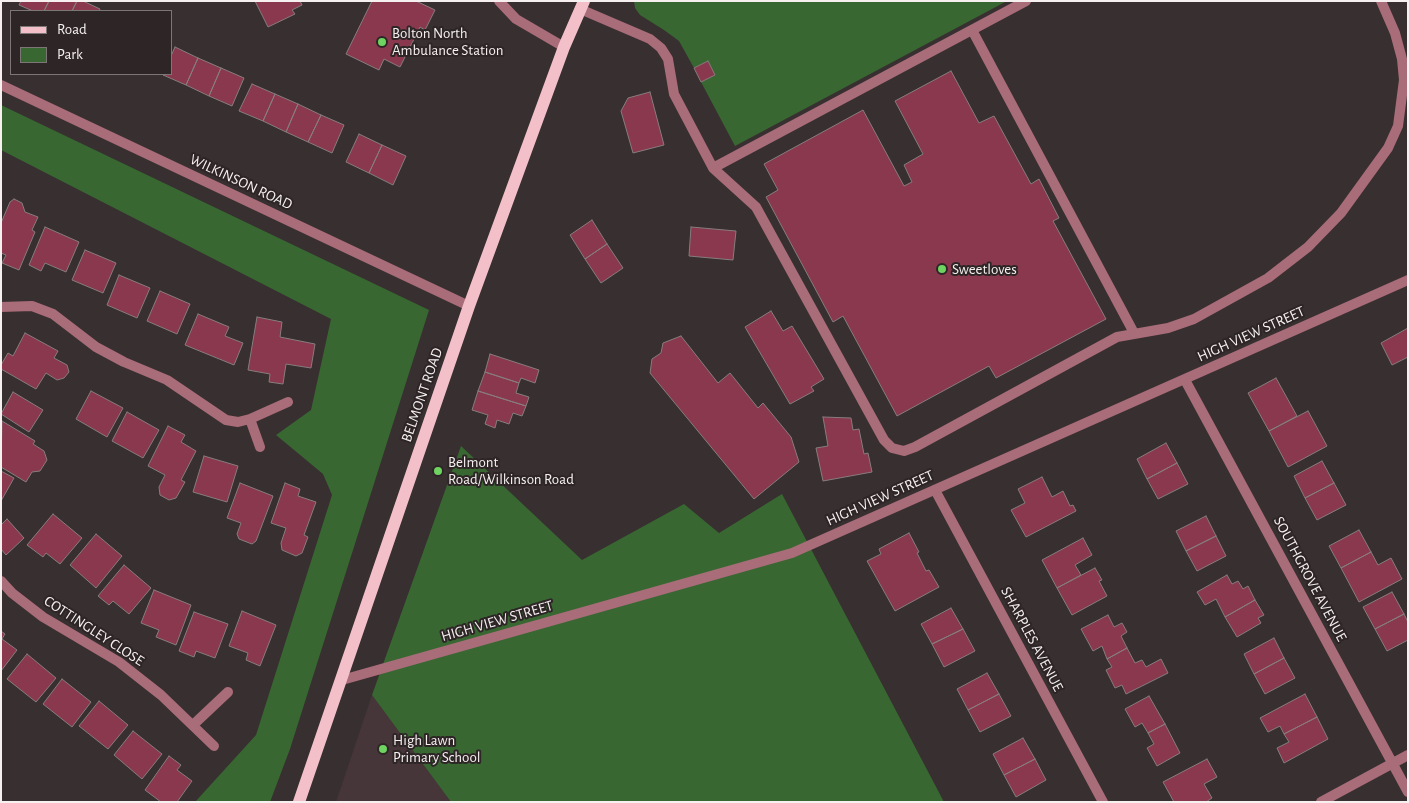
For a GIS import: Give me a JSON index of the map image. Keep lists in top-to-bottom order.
{
  "streets": {
    "main road": ["BELMONT ROAD"],
    "street": [
      "WILKINSON ROAD",
      "HIGH VIEW STREET",
      "SOUTHGROVE AVENUE",
      "COTTINGLEY CLOSE",
      "SHARPLES AVENUE"
    ]
  },
  "crossings": [
    ["WILKINSON ROAD", "BELMONT ROAD"],
    ["HIGH VIEW STREET", "BELMONT ROAD"],
    ["HIGH VIEW STREET", "SOUTHGROVE AVENUE"],
    ["HIGH VIEW STREET", "SHARPLES AVENUE"]
  ],
  "places": [
    "Bolton North Ambulance Station",
    "Sweetloves",
    "Belmont Road/Wilkinson Road",
    "High Lawn Primary School"
  ],
  "legend": ["Road", "Park"]
}
